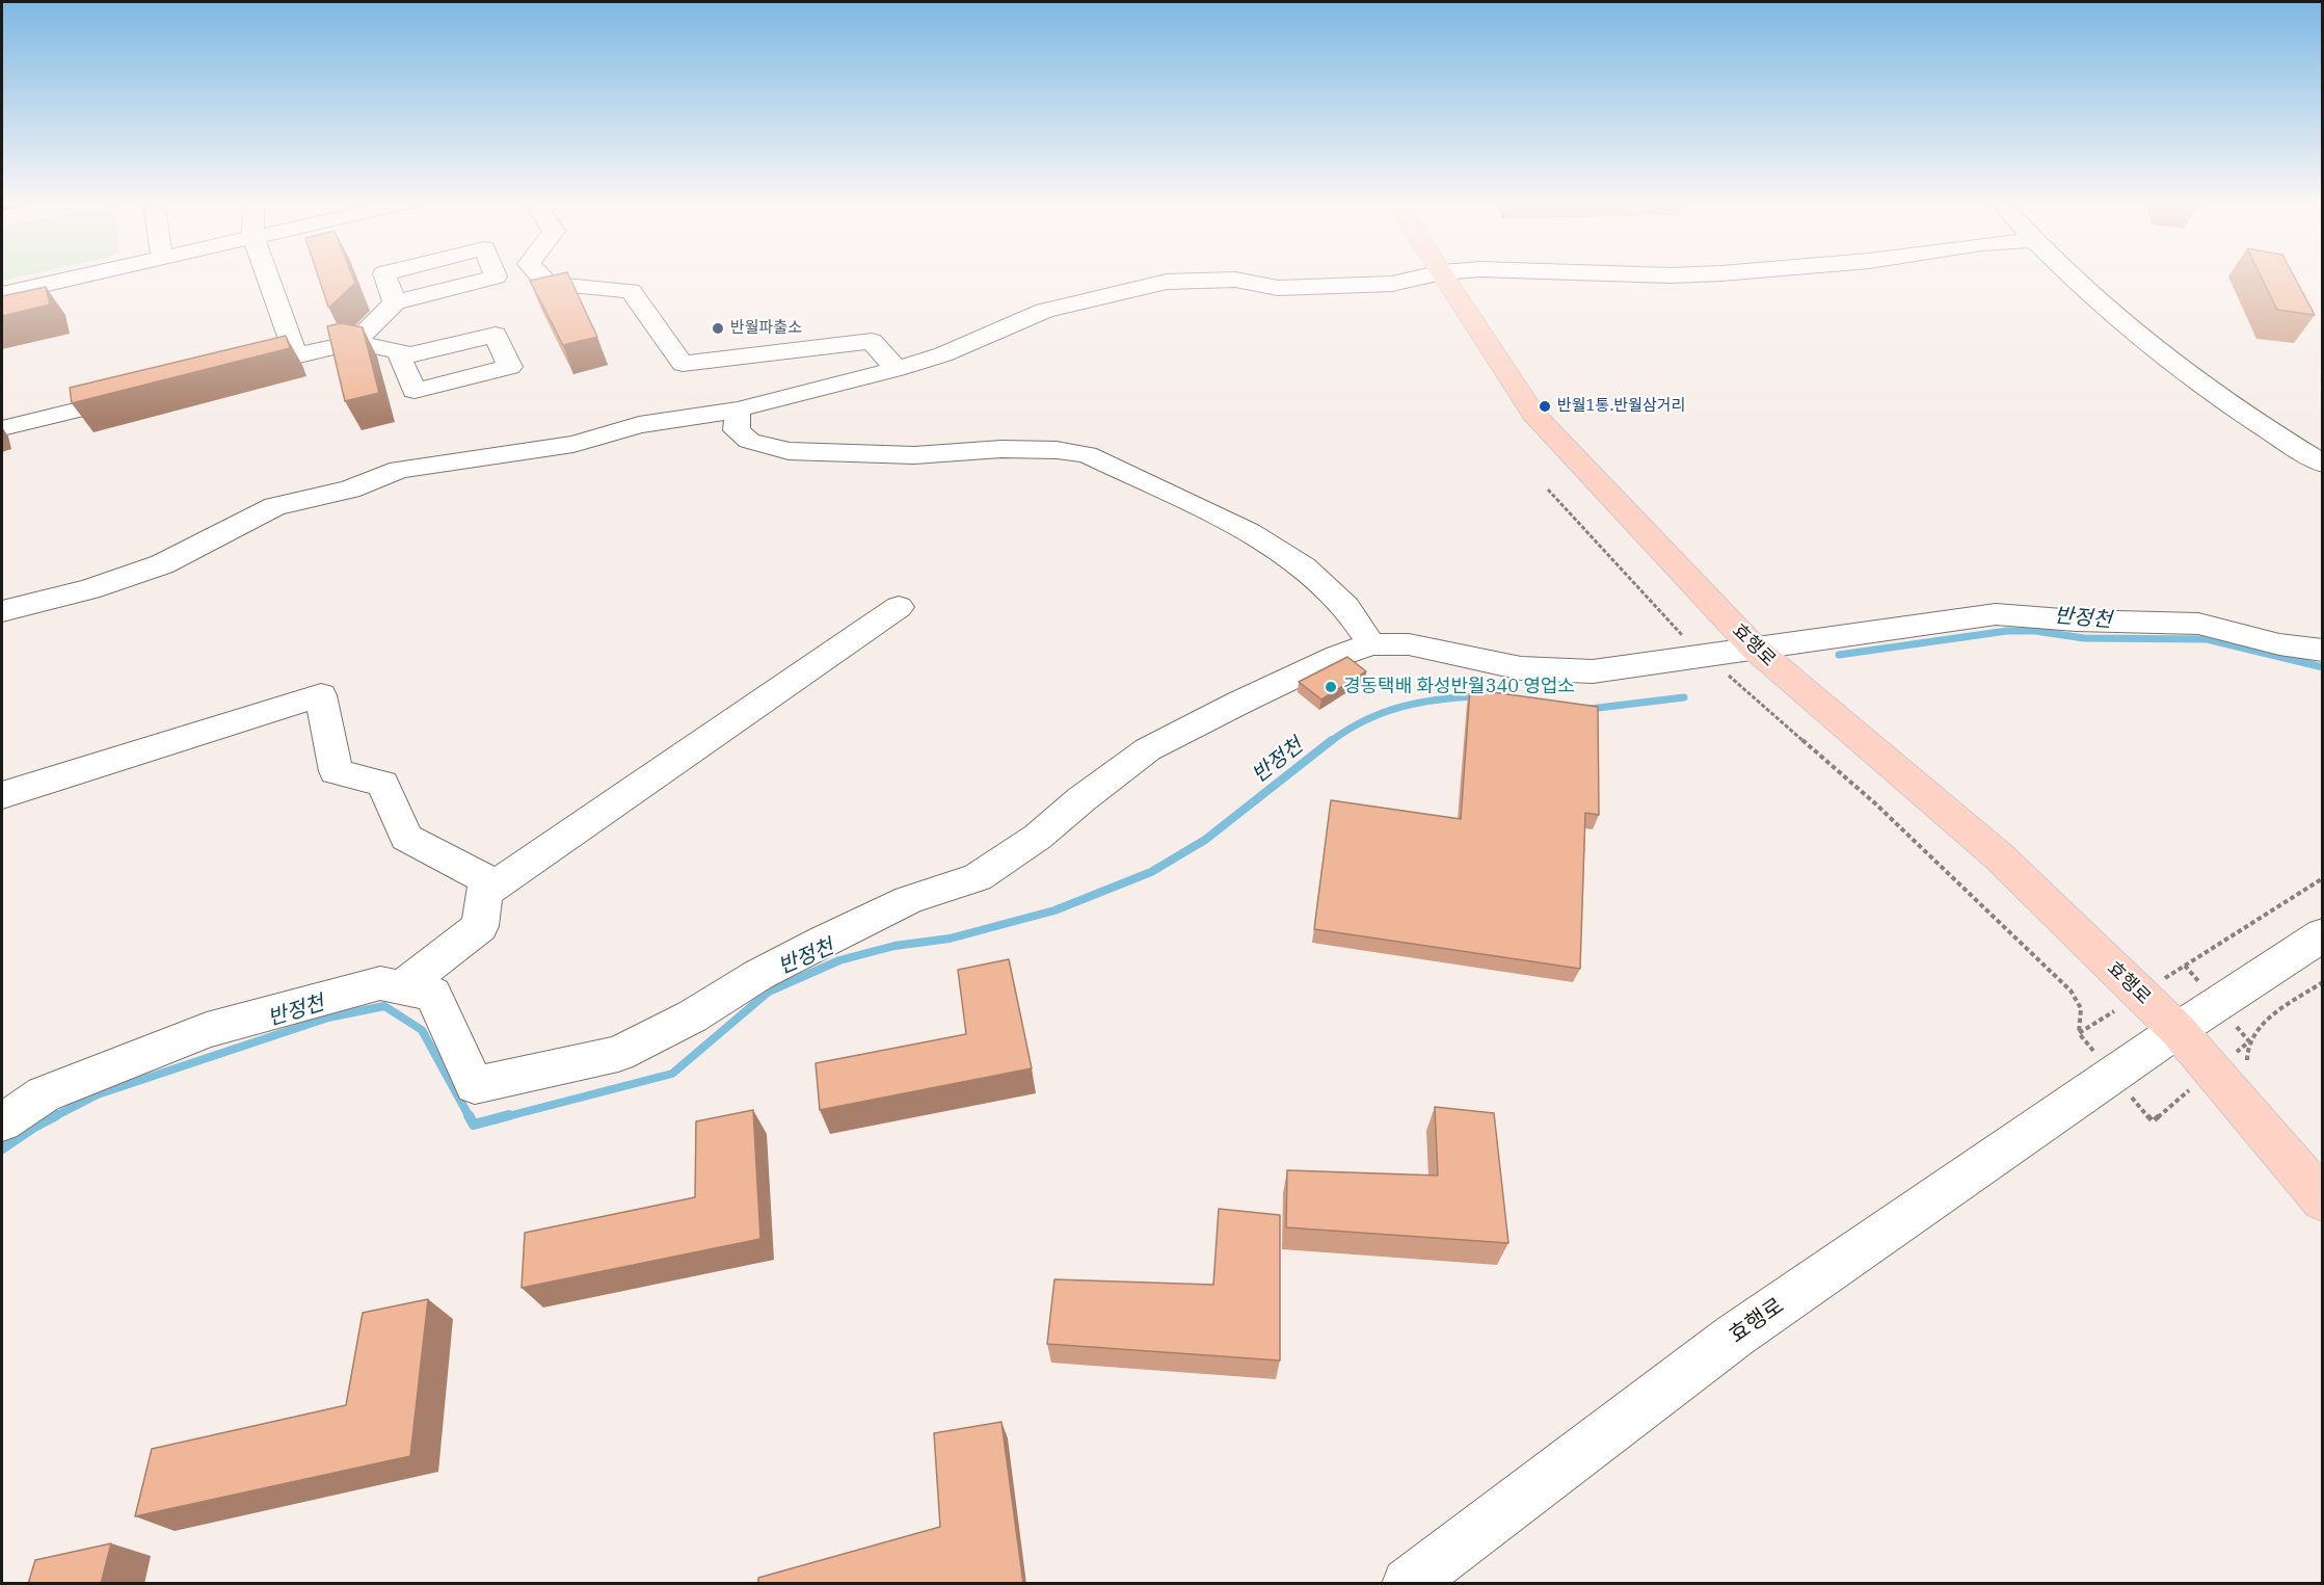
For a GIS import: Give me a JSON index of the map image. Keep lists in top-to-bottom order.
{
  "streets": {
    "main road": ["효행로"]
  },
  "water": ["반정천"],
  "places": ["반월파출소", "반월1통.반월삼거리", "경동택배 화성반월340 영업소"]
}
